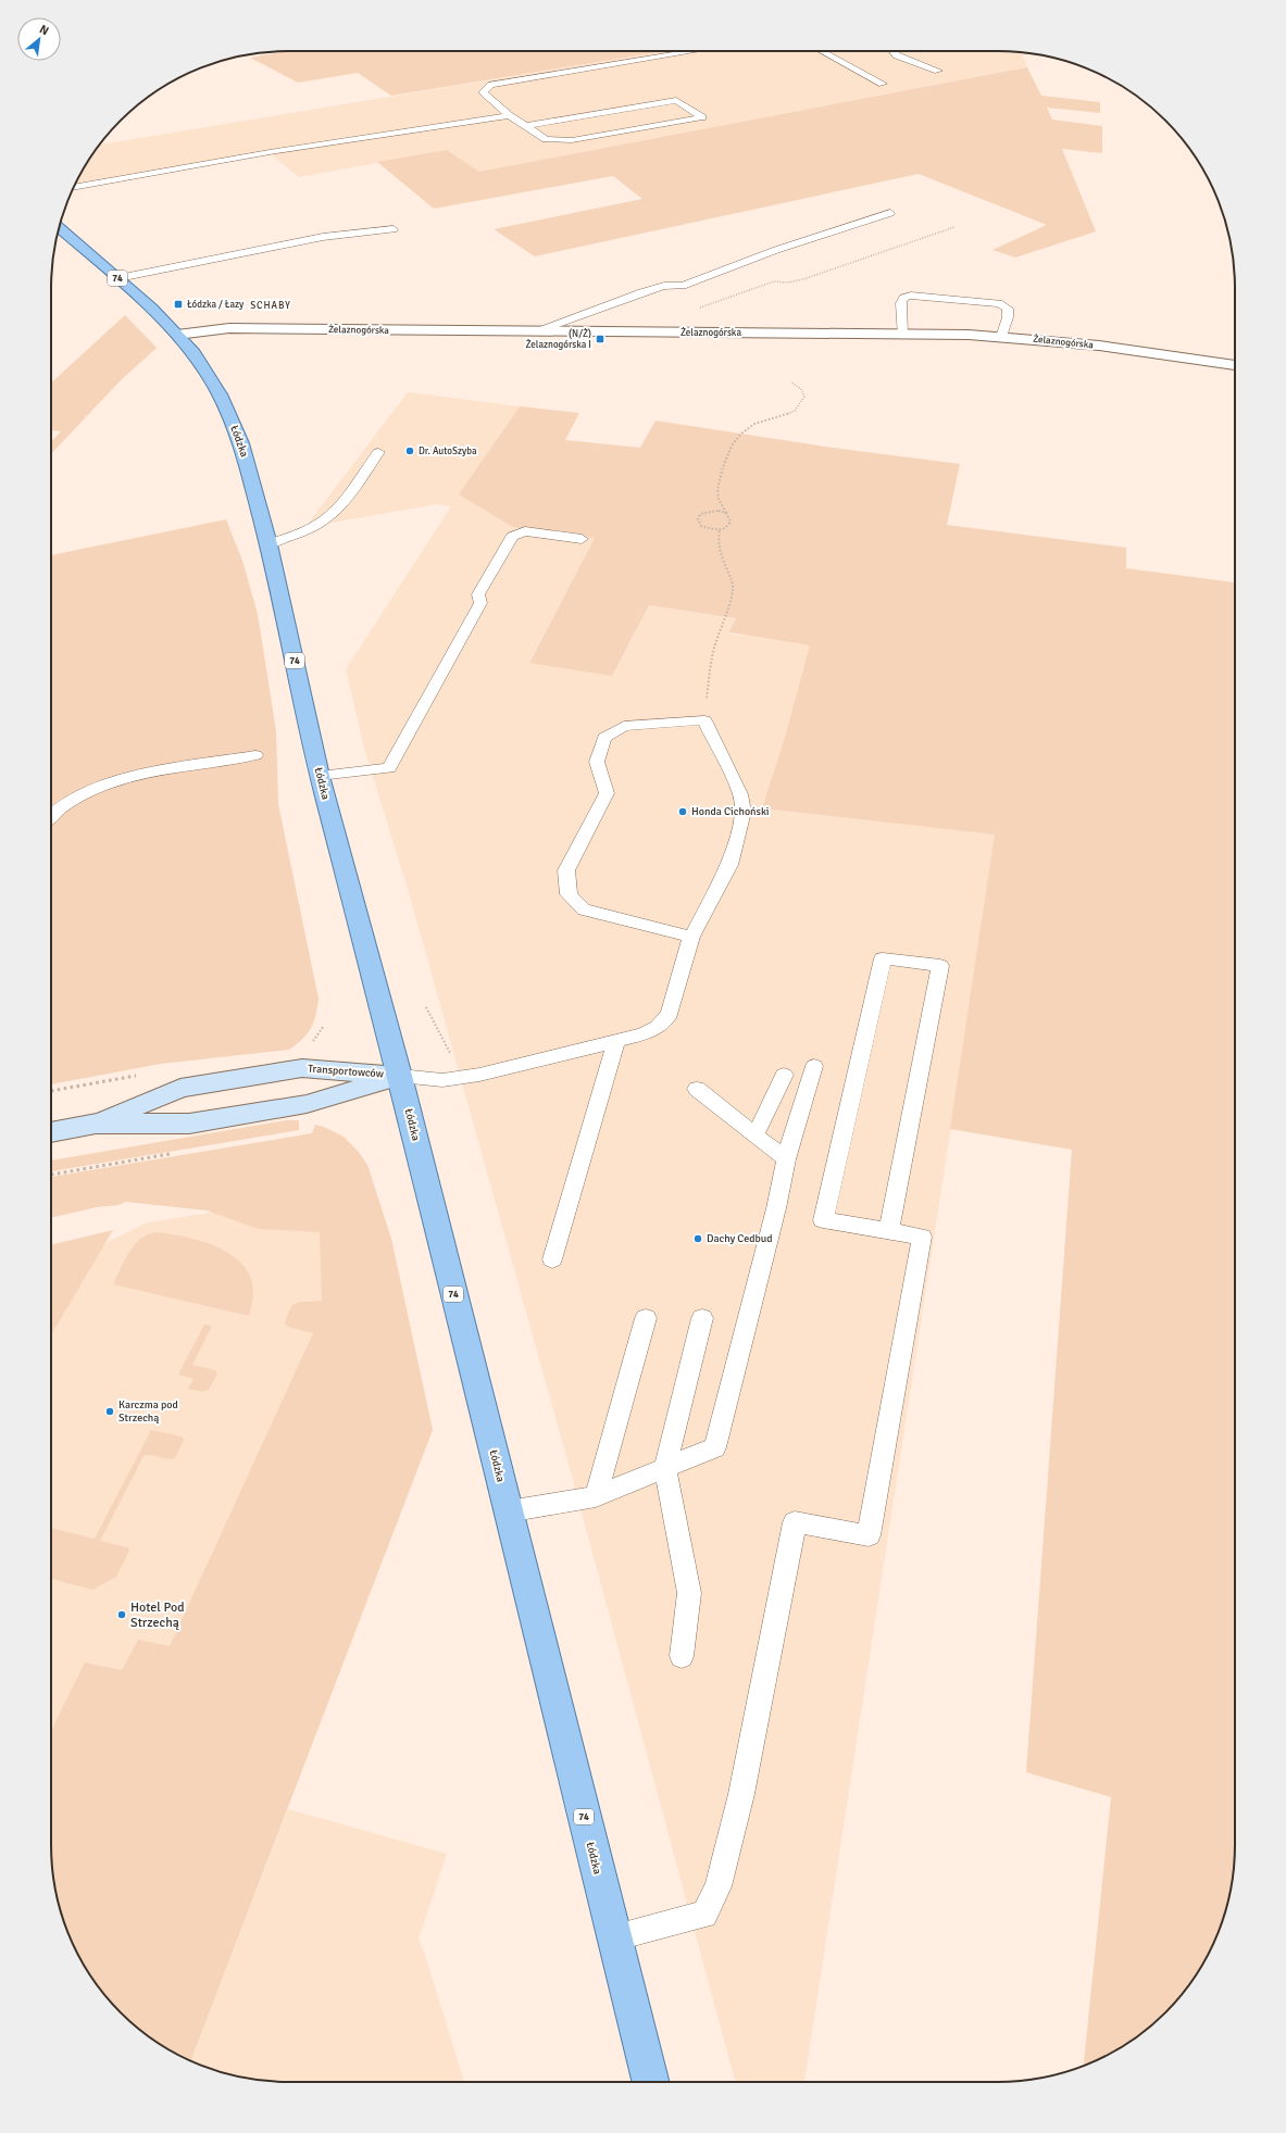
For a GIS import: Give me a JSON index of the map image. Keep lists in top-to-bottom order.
{
  "streets": {
    "main road": ["74", "Łódzka"],
    "street": ["Żelaznogórska", "Transportowców"]
  },
  "crossings": [
    ["Żelaznogórska", "Łódzka"],
    ["Łódzka", "Transportowców"]
  ],
  "districts": ["SCHABY"],
  "places": {
    "transit": ["Łódzka / Łazy", "(N/Ż) Żelaznogórska I"],
    "other": [
      "Dr. AutoSzyba",
      "Honda Cichoński",
      "Dachy Cedbud",
      "Karczma pod Strzechą",
      "Hotel Pod Strzechą"
    ]
  },
  "north": "top right"
}
